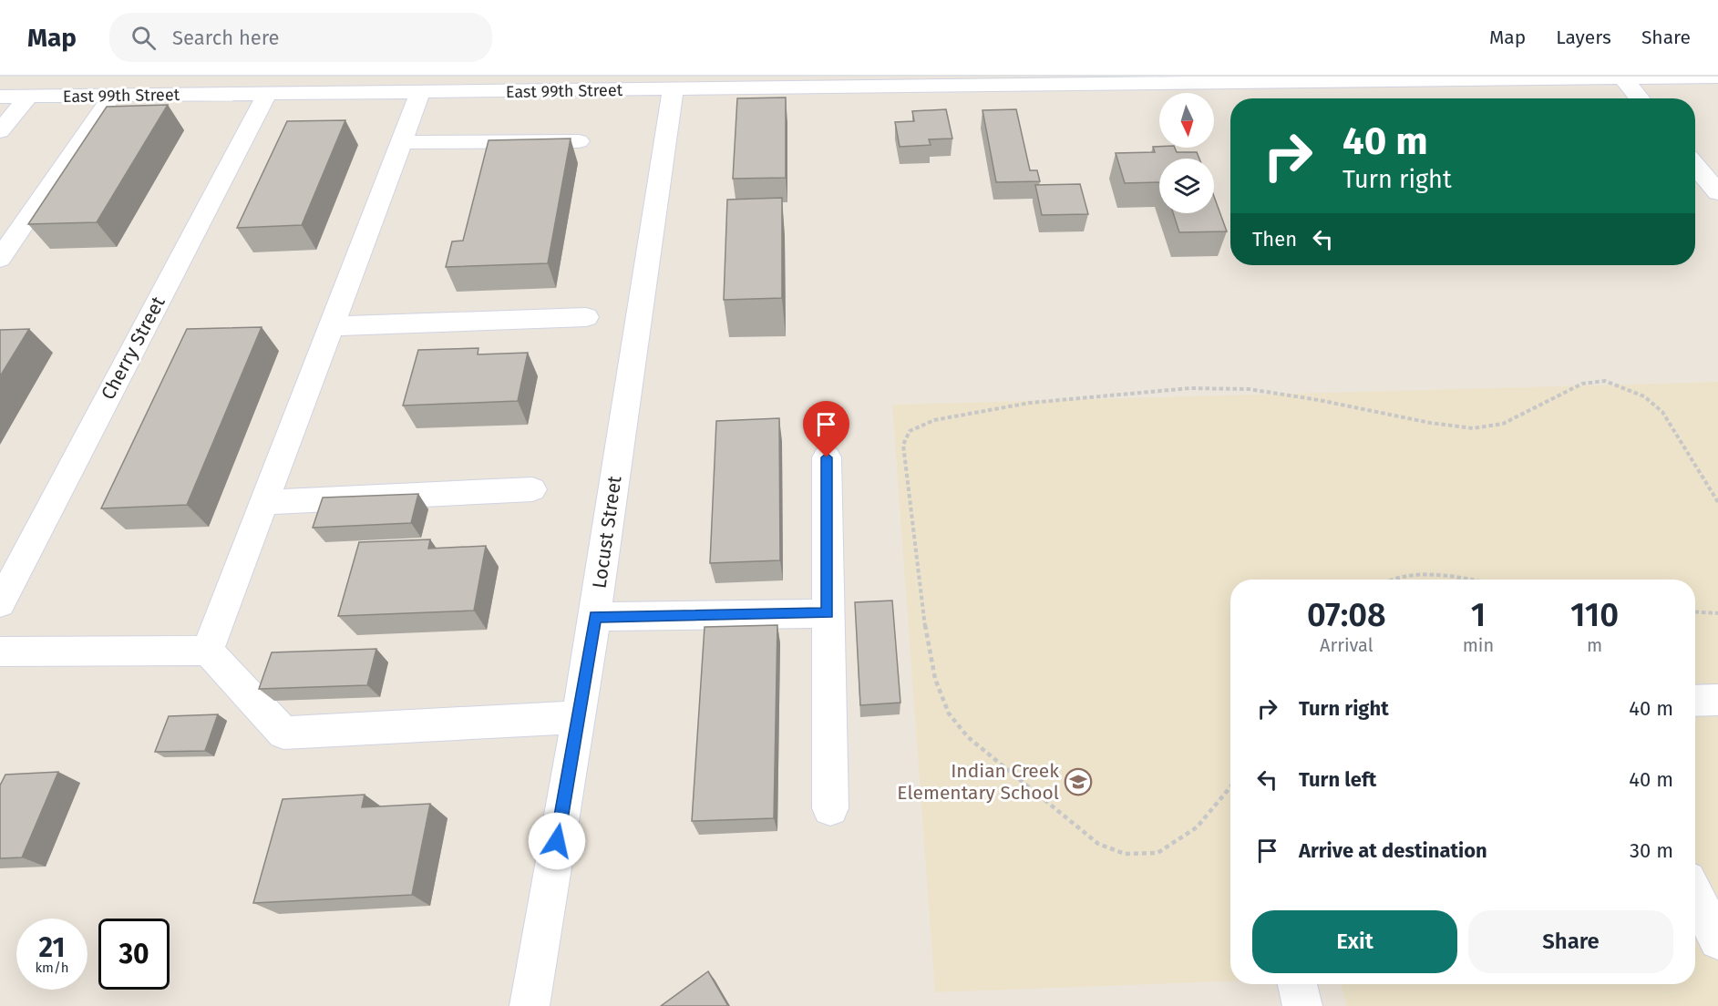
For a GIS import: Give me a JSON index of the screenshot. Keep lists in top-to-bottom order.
{
  "streets": {
    "street": ["East 99th Street", "Cherry Street", "Locust Street"]
  },
  "crossings": [
    ["East 99th Street", "Cherry Street"],
    ["East 99th Street", "Locust Street"]
  ],
  "places": {
    "school or university": ["Indian Creek Elementary School"]
  },
  "north": "bottom",
  "page": {
    "header": "Map",
    "search": "Search here",
    "nav": ["Map", "Layers", "Share"],
    "turn": ["40 m", "Turn right"],
    "then": "Then",
    "eta": [
      "07:08",
      "Arrival",
      "1",
      "min",
      "110",
      "m"
    ],
    "list": [
      {
        "name": "Turn right",
        "value": "40 m"
      },
      {
        "name": "Turn left",
        "value": "40 m"
      },
      {
        "name": "Arrive at destination",
        "value": "30 m"
      }
    ],
    "buttons": ["Exit", "Share"],
    "speed": "21 km/h",
    "limit": "30"
  }
}
